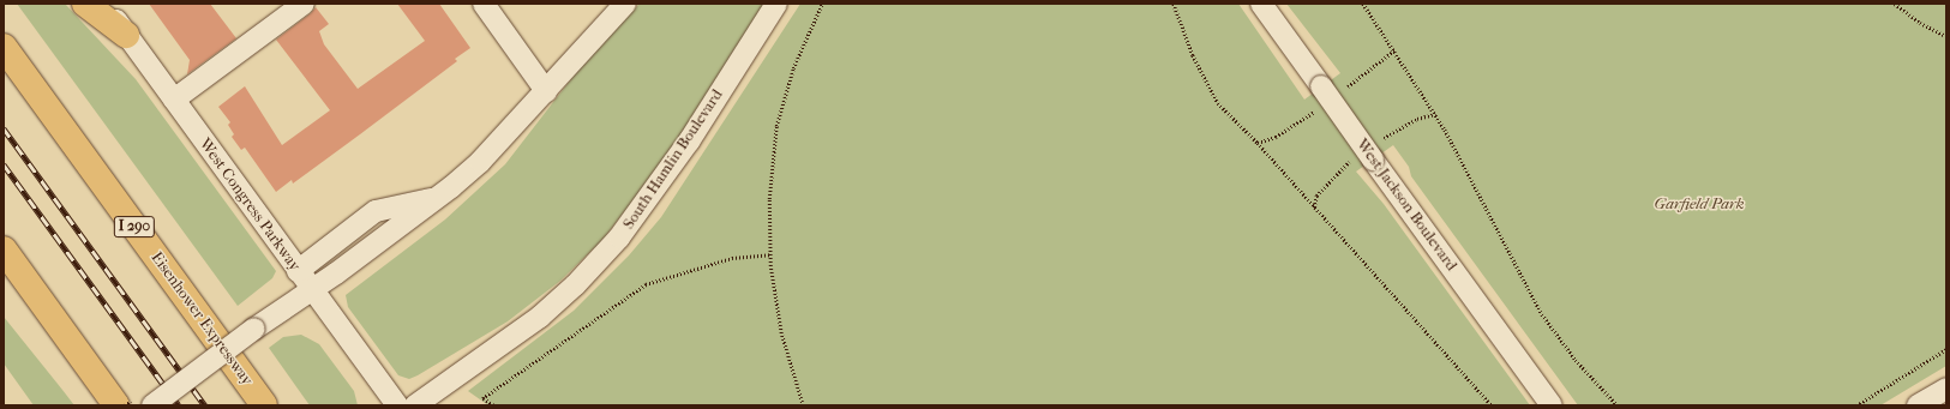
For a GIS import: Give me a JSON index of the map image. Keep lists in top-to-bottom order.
{
  "streets": {
    "highway": ["I 290", "Eisenhower Expressway"],
    "street": ["South Hamlin Boulevard", "West Congress Parkway", "West Jackson Boulevard"]
  },
  "parks": ["Garfield Park"]
}
